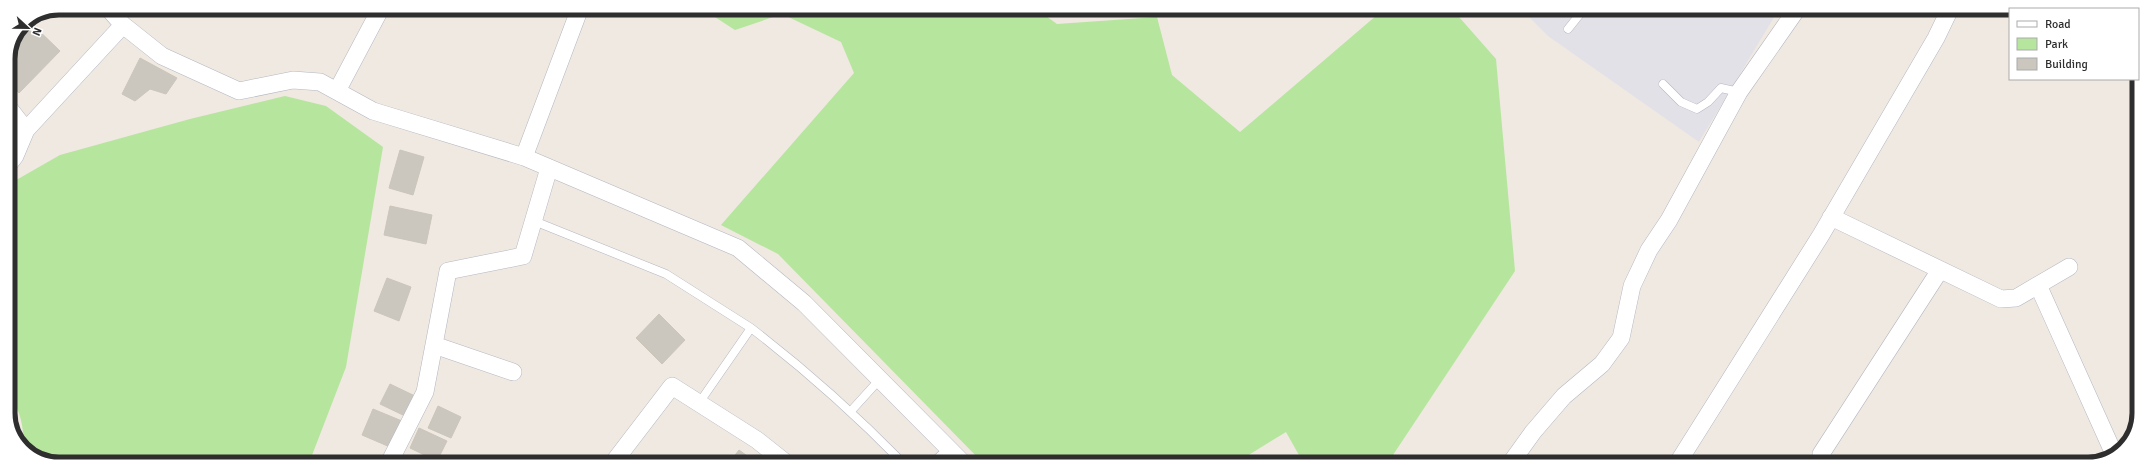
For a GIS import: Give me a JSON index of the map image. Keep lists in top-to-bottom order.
{
  "legend": ["Road", "Park", "Building"],
  "north": "right"
}
